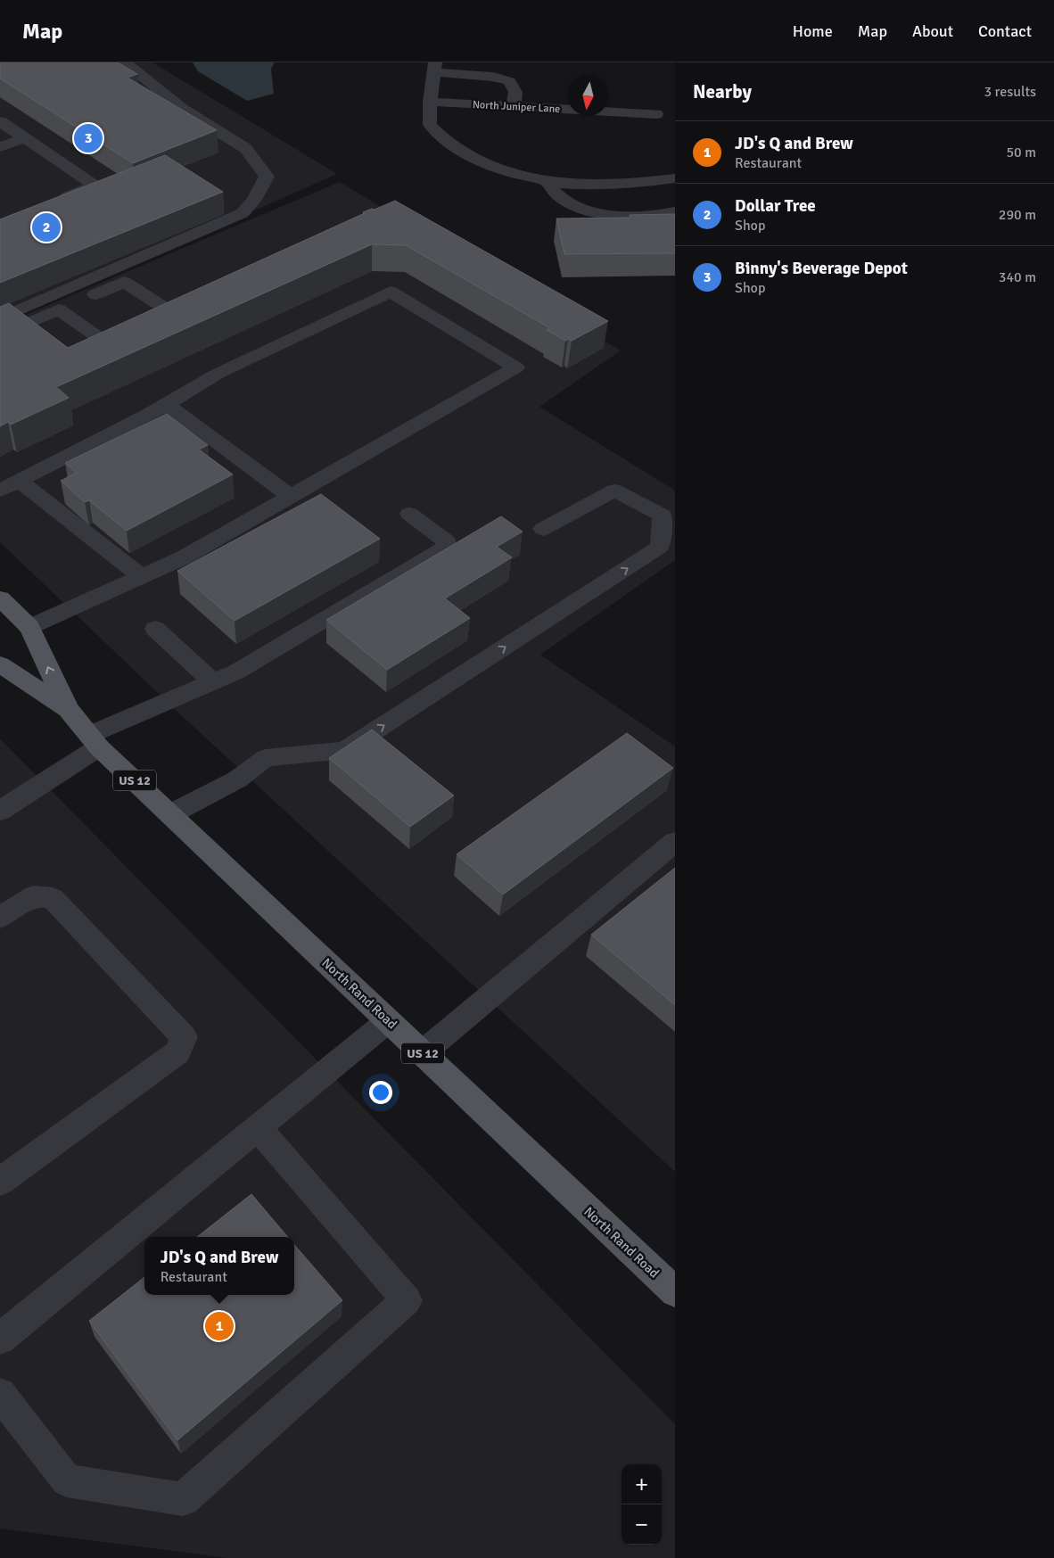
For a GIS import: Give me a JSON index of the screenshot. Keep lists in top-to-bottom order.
{
  "streets": {
    "main road": ["US 12", "North Rand Road"],
    "street": ["North Juniper Lane"]
  },
  "crossings": [
    ["US 12", "North Rand Road"]
  ],
  "north": "bottom",
  "page": {
    "header": "Map",
    "nav": [
      "Home",
      "Map",
      "About",
      "Contact"
    ],
    "heading": ["Nearby", "3 results"],
    "list": [
      {
        "mark": "1",
        "name": "JD's Q and Brew",
        "note": "Restaurant",
        "value": "50 m"
      },
      {
        "mark": "2",
        "name": "Dollar Tree",
        "note": "Shop",
        "value": "290 m"
      },
      {
        "mark": "3",
        "name": "Binny's Beverage Depot",
        "note": "Shop",
        "value": "340 m"
      }
    ],
    "pins": ["3", "2", "1"],
    "popup": ["JD's Q and Brew", "Restaurant"],
    "map_buttons": ["+", "−"]
  }
}
